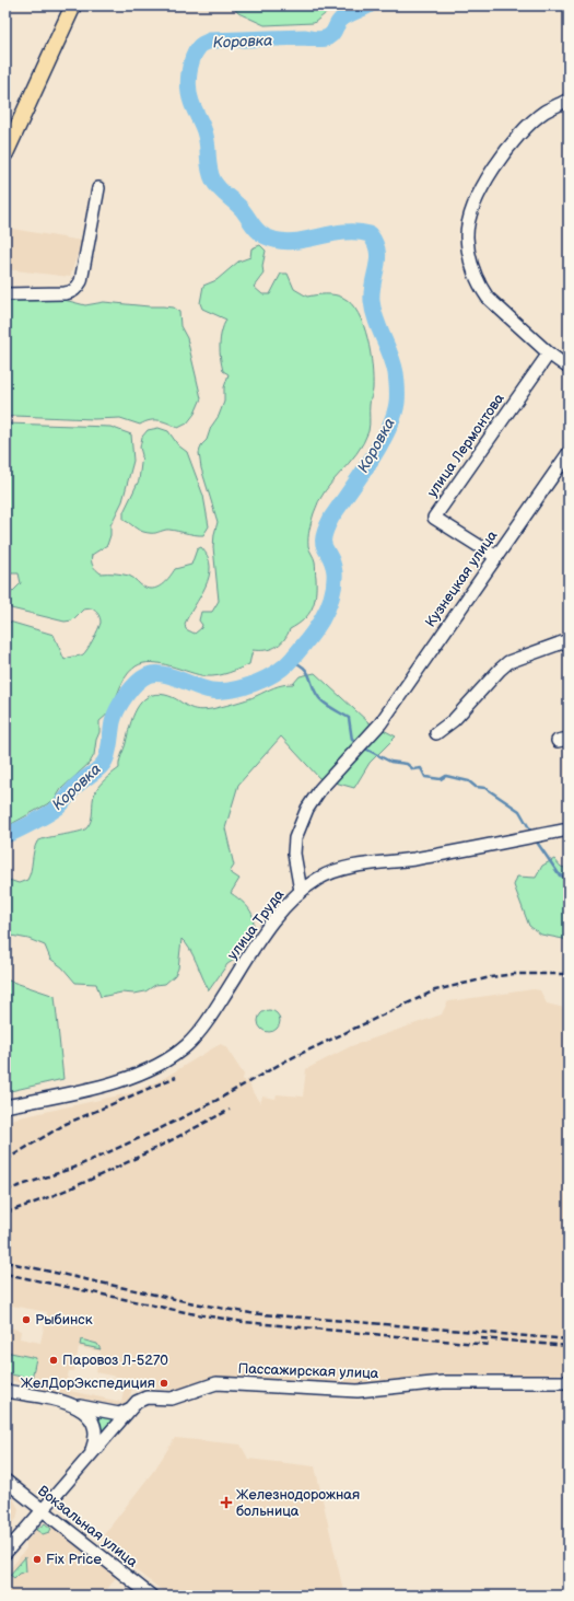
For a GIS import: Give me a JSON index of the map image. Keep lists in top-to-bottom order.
{
  "streets": {
    "street": [
      "улица Лермонтова",
      "Кузнецкая улица",
      "улица Труда",
      "Пассажирская улица",
      "Вокзальная улица"
    ]
  },
  "crossings": [
    ["улица Лермонтова", "Кузнецкая улица"],
    ["Кузнецкая улица", "улица Труда"]
  ],
  "water": ["Коровка"],
  "places": {
    "other": [
      "Рыбинск",
      "Паровоз Л-5270",
      "ЖелДорЭкспедиция",
      "Fix Price"
    ],
    "health": ["Железнодорожная больница"]
  }
}
